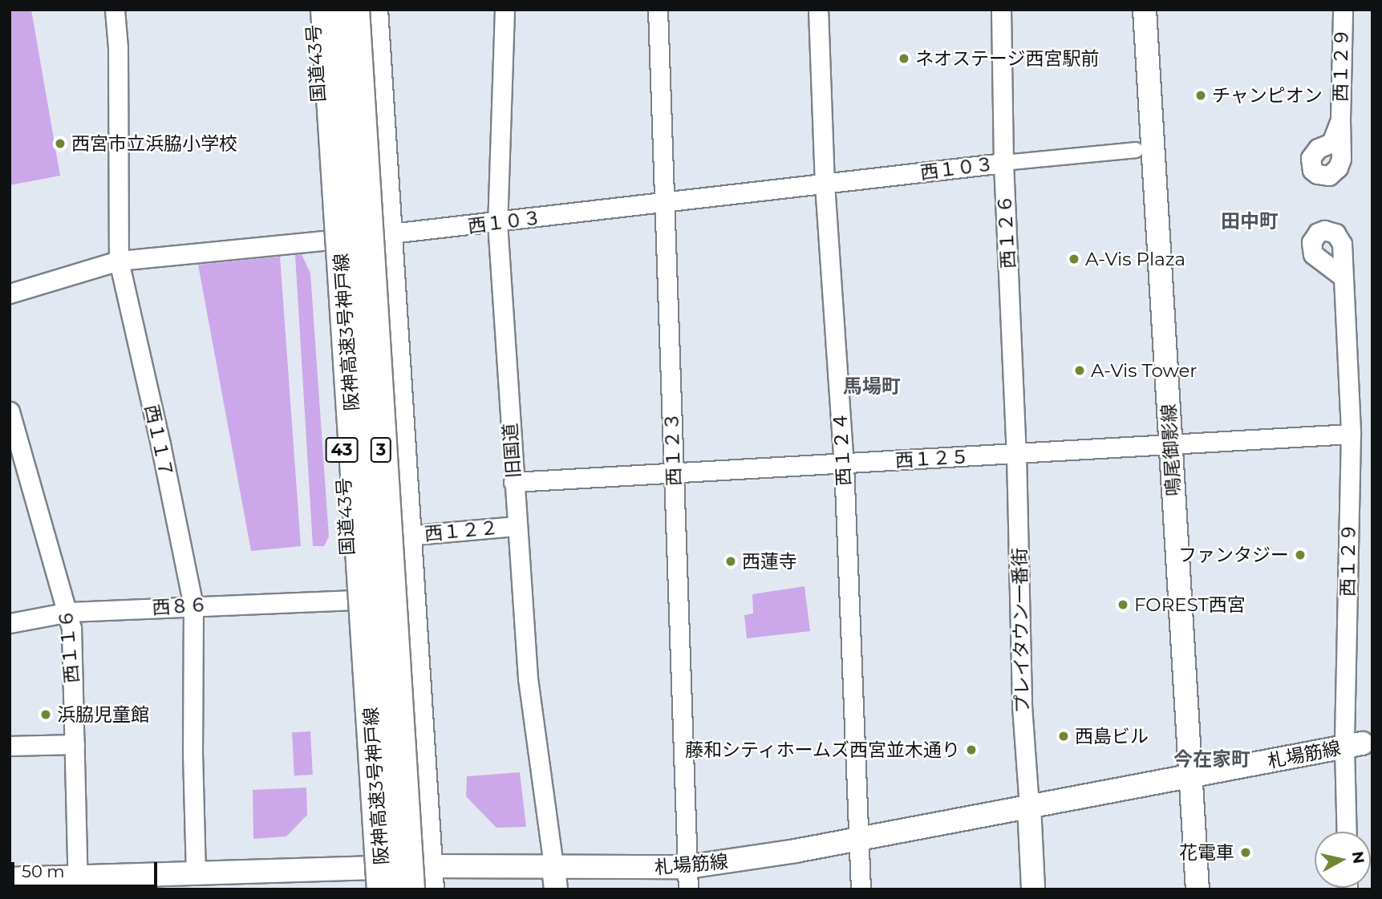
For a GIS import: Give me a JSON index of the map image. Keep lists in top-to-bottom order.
{
  "streets": {
    "highway": [
      "国道43号",
      "阪神高速3号神戸線",
      "43",
      "3"
    ],
    "street": [
      "西１２９",
      "西１０３",
      "西１２６",
      "西１１７",
      "西１２３",
      "西１２４",
      "鳴尾御影線",
      "旧国道",
      "西１２５",
      "西１２２",
      "西８６",
      "プレイタウン一番街",
      "西１１６",
      "札場筋線"
    ]
  },
  "crossings": [
    ["国道43号", "西１０３"],
    ["国道43号", "阪神高速3号神戸線"],
    ["国道43号", "西８６"],
    ["国道43号", "札場筋線"],
    ["西１２９", "西１２５"],
    ["西１２９", "札場筋線"],
    ["西１０３", "西１２６"],
    ["西１０３", "西１１７"],
    ["西１０３", "西１２３"],
    ["西１０３", "西１２４"],
    ["西１０３", "旧国道"],
    ["西１２６", "西１２５"],
    ["西１２６", "プレイタウン一番街"],
    ["阪神高速3号神戸線", "札場筋線"],
    ["西１１７", "西８６"],
    ["西１１７", "札場筋線"],
    ["西１２３", "西１２５"],
    ["西１２３", "札場筋線"],
    ["西１２４", "西１２５"],
    ["西１２４", "札場筋線"],
    ["鳴尾御影線", "西１２５"],
    ["鳴尾御影線", "札場筋線"],
    ["旧国道", "西１２５"],
    ["旧国道", "西１２２"],
    ["旧国道", "札場筋線"],
    ["西１２５", "プレイタウン一番街"],
    ["西８６", "西１１６"],
    ["プレイタウン一番街", "札場筋線"],
    ["西１１６", "札場筋線"]
  ],
  "districts": ["田中町", "馬場町", "今在家町"],
  "places": [
    "ネオステージ西宮駅前",
    "チャンピオン",
    "西宮市立浜脇小学校",
    "A-Vis Plaza",
    "A-Vis Tower",
    "ファンタジー",
    "西蓮寺",
    "FOREST西宮",
    "浜脇児童館",
    "西島ビル",
    "藤和シティホームズ西宮並木通り",
    "花電車"
  ],
  "scale_bar": "50 m",
  "north": "right"
}
